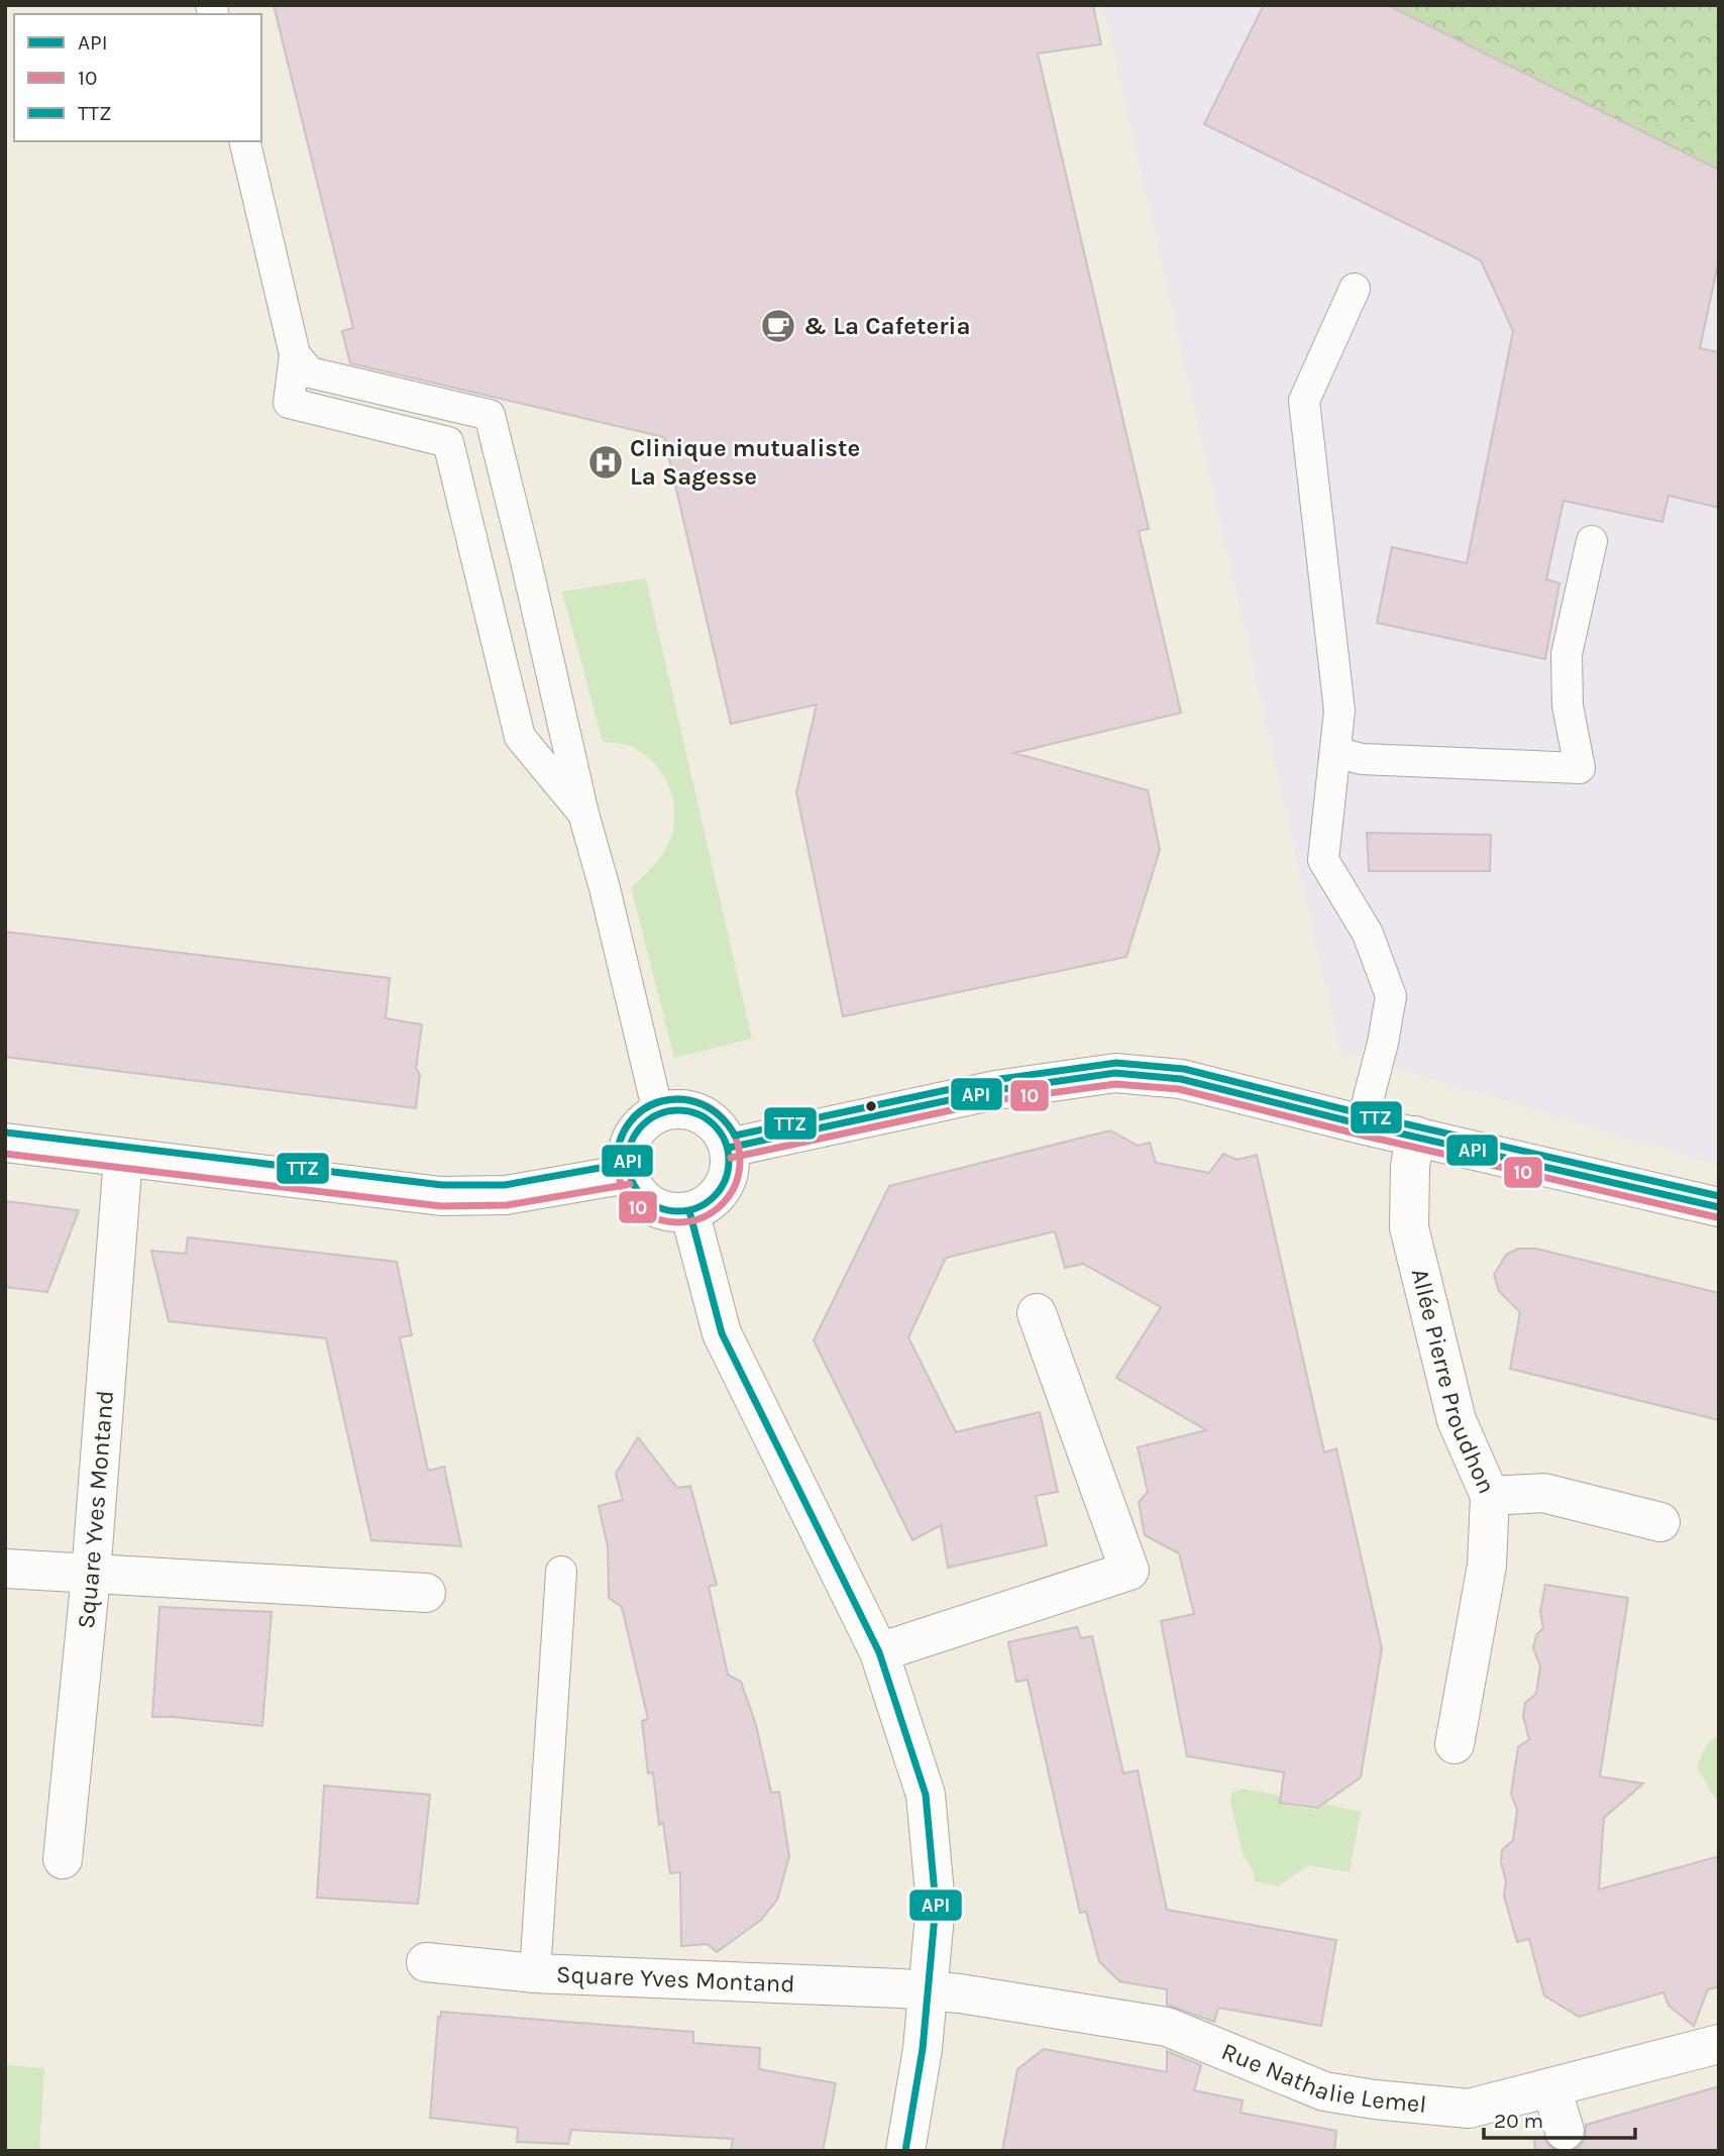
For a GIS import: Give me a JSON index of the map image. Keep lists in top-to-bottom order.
{
  "streets": {
    "street": ["Allée Pierre Proudhon", "Square Yves Montand", "Rue Nathalie Lemel"]
  },
  "crossings": [
    ["Square Yves Montand", "Rue Nathalie Lemel"]
  ],
  "places": {
    "cafe": ["& La Cafeteria"],
    "hospital": ["Clinique mutualiste La Sagesse"]
  },
  "lines": ["transit line TTZ", "transit line API", "transit line 10"],
  "legend": ["API", "10", "TTZ"],
  "scale_bar": "20 m"
}
